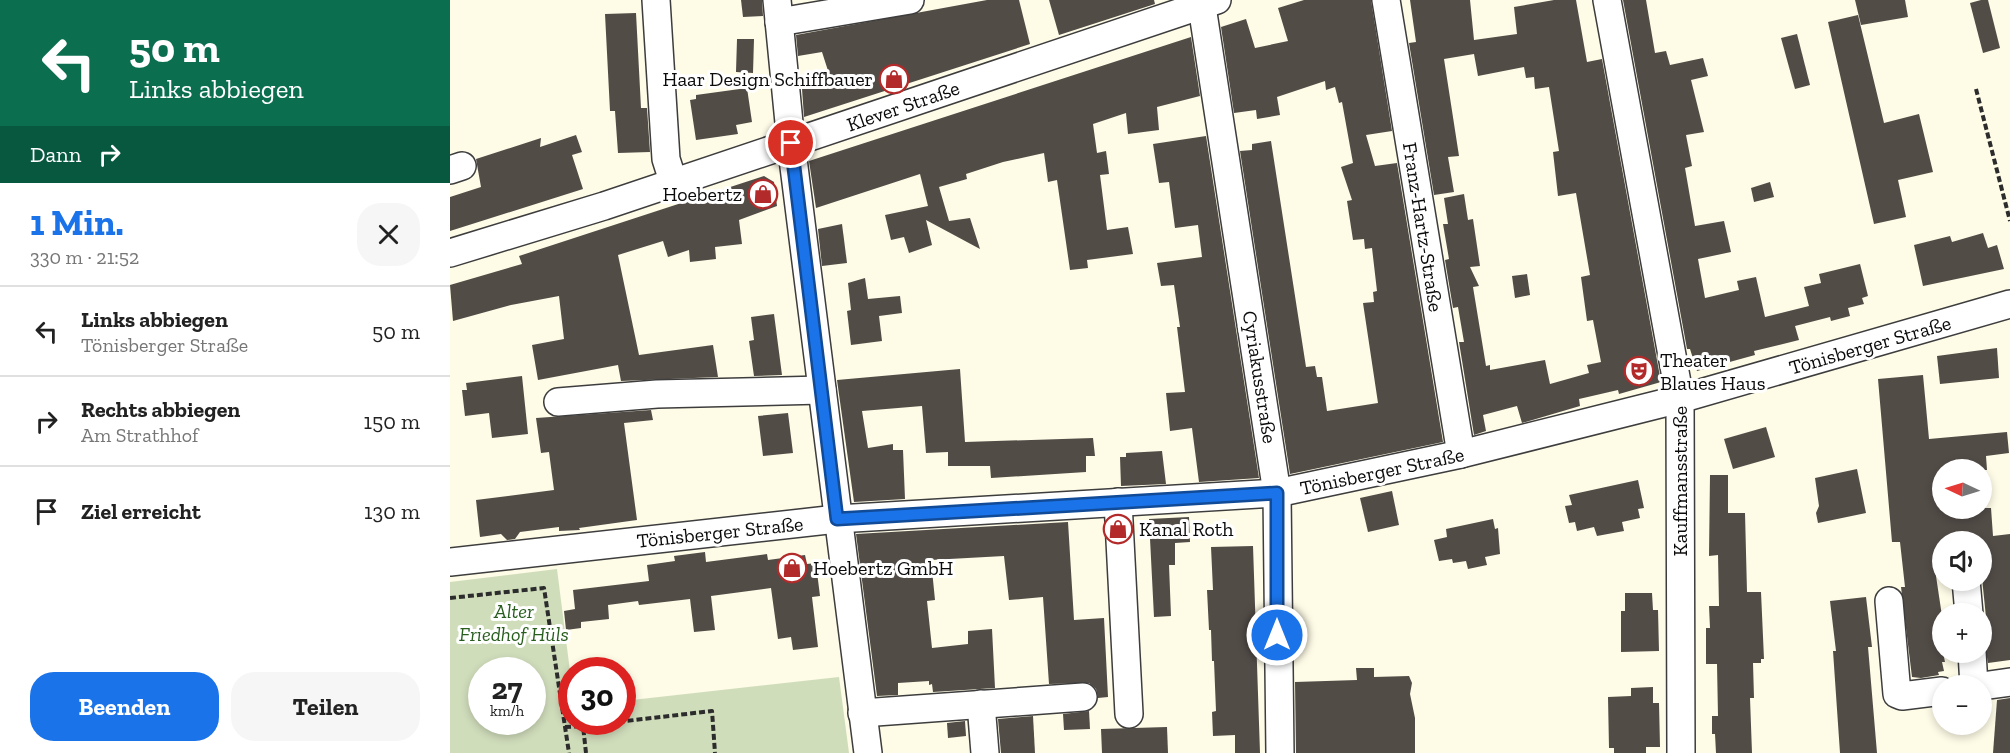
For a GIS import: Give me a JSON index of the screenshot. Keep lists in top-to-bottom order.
{
  "streets": {
    "street": [
      "Klever Straße",
      "Franz-Hartz-Straße",
      "Tönisberger Straße",
      "Cyriakusstraße",
      "Kauffmansstraße"
    ]
  },
  "crossings": [
    ["Klever Straße", "Cyriakusstraße"],
    ["Franz-Hartz-Straße", "Tönisberger Straße"],
    ["Tönisberger Straße", "Cyriakusstraße"],
    ["Tönisberger Straße", "Kauffmansstraße"]
  ],
  "parks": ["Alter Friedhof Hüls"],
  "places": {
    "shop": [
      "Haar Design Schiffbauer",
      "Hoebertz",
      "Kanal Roth",
      "Hoebertz GmbH"
    ],
    "theatre": ["Theater Blaues Haus"]
  },
  "north": "left",
  "page": {
    "turn": ["50 m", "Links abbiegen"],
    "then": "Dann",
    "heading": ["1 Min.", "330 m · 21:52"],
    "list": [
      {
        "name": "Links abbiegen",
        "note": "Tönisberger Straße",
        "value": "50 m"
      },
      {
        "name": "Rechts abbiegen",
        "note": "Am Strathhof",
        "value": "150 m"
      },
      {
        "name": "Ziel erreicht",
        "value": "130 m"
      }
    ],
    "map_buttons": ["+", "−"],
    "speed": "27 km/h",
    "limit": "30",
    "buttons": ["Beenden", "Teilen"]
  }
}
